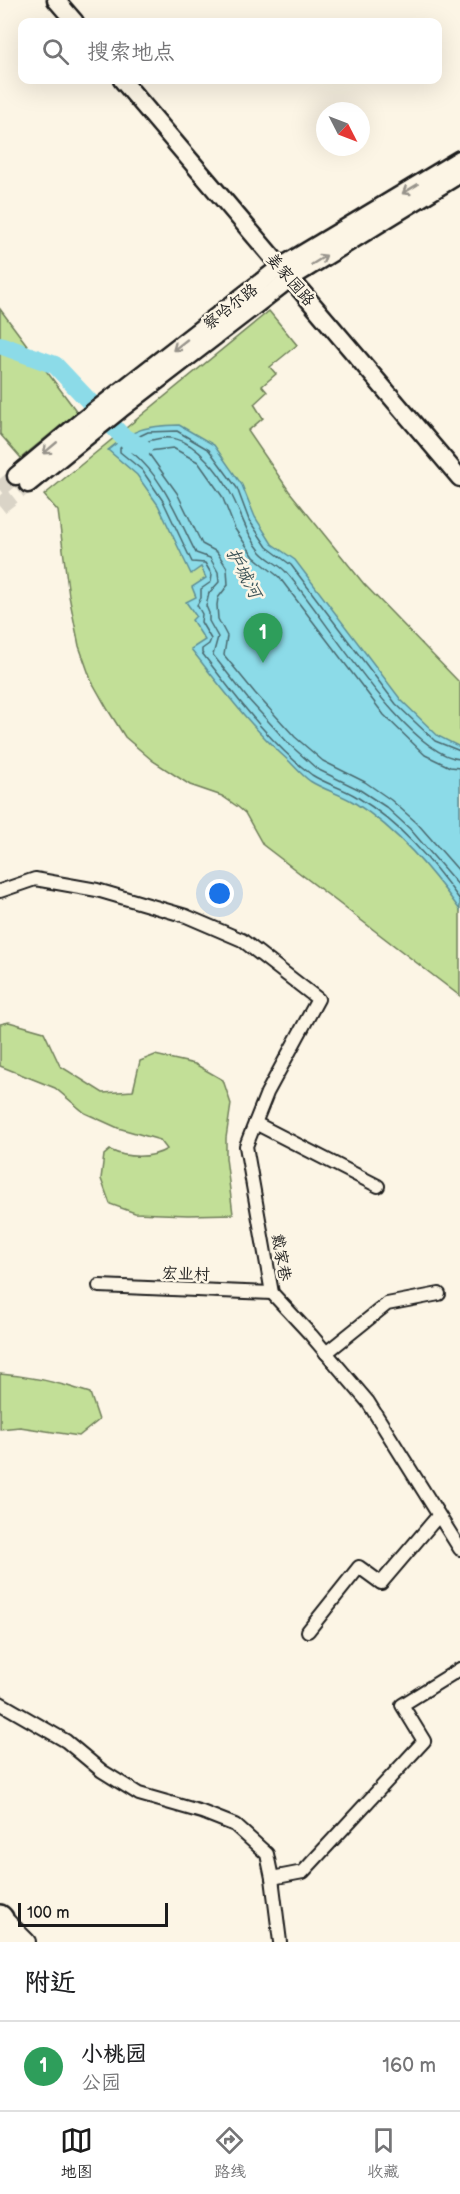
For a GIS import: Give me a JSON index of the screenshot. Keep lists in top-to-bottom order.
{
  "streets": {
    "main road": ["姜家园路", "察哈尔路"],
    "street": ["戴家巷", "宏业村"]
  },
  "crossings": [
    ["姜家园路", "察哈尔路"],
    ["戴家巷", "宏业村"]
  ],
  "water": ["护城河"],
  "scale_bar": "100 m",
  "north": "bottom right",
  "page": {
    "search": "搜索地点",
    "pins": "1",
    "scale": "100 m",
    "heading": "附近",
    "list": [
      {
        "mark": "1",
        "name": "小桃园",
        "note": "公园",
        "value": "160 m"
      }
    ],
    "nav": ["地图", "路线", "收藏"]
  }
}
